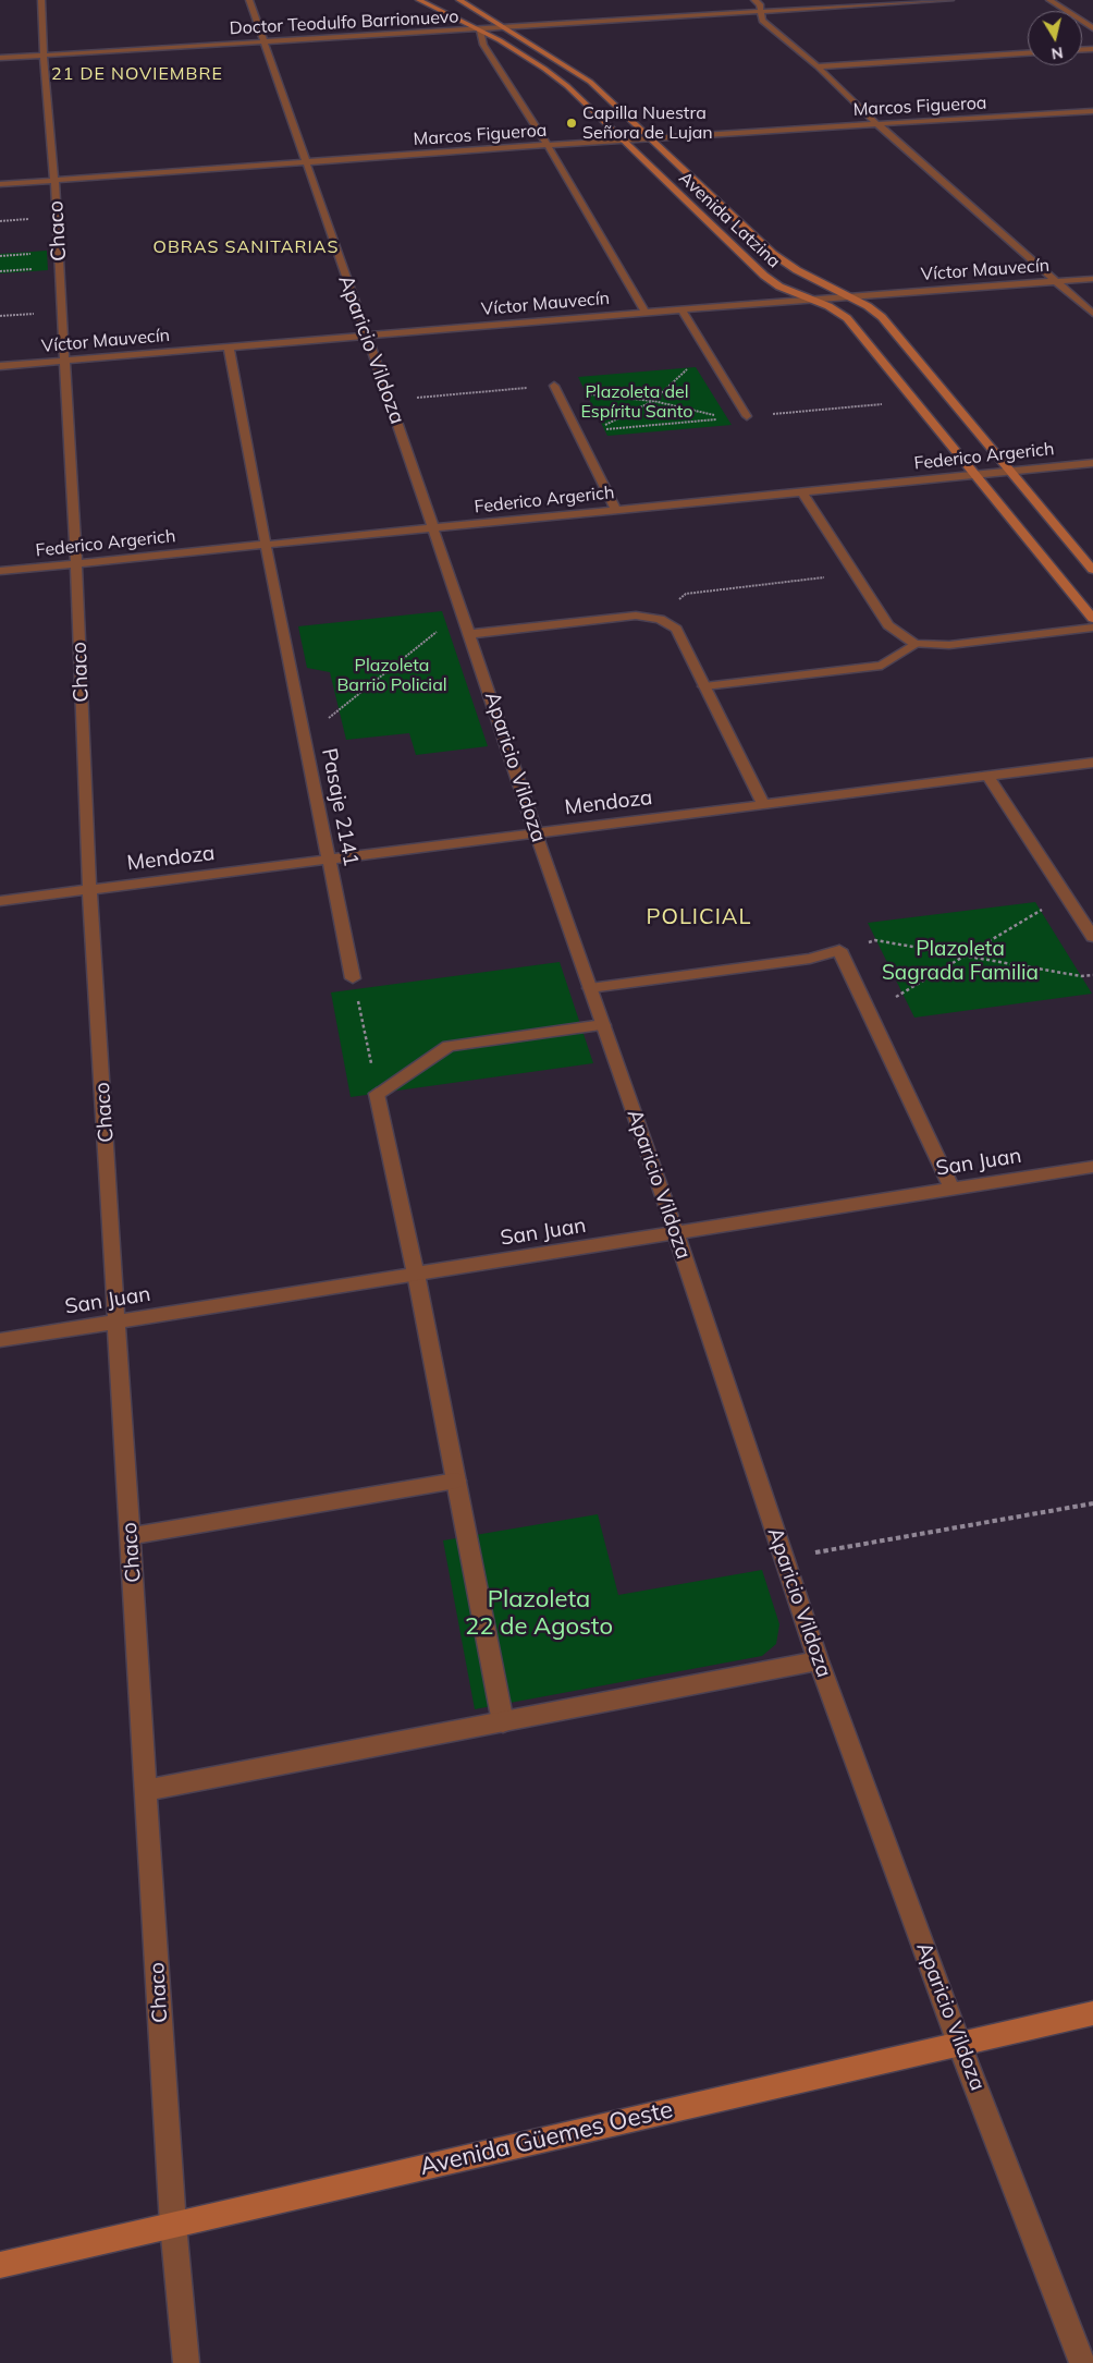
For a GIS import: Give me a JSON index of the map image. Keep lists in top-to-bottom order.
{
  "streets": {
    "street": [
      "Doctor Teodulfo Barrionuevo",
      "Marcos Figueroa",
      "Avenida Latzina",
      "Chaco",
      "Víctor Mauvecín",
      "Aparicio Vildoza",
      "Federico Argerich",
      "Mendoza",
      "Pasaje 2141",
      "San Juan",
      "Avenida Güemes Oeste"
    ]
  },
  "crossings": [
    ["Doctor Teodulfo Barrionuevo", "Avenida Latzina"],
    ["Doctor Teodulfo Barrionuevo", "Chaco"],
    ["Doctor Teodulfo Barrionuevo", "Aparicio Vildoza"],
    ["Marcos Figueroa", "Avenida Latzina"],
    ["Marcos Figueroa", "Chaco"],
    ["Marcos Figueroa", "Aparicio Vildoza"],
    ["Avenida Latzina", "Víctor Mauvecín"],
    ["Avenida Latzina", "Federico Argerich"],
    ["Chaco", "Víctor Mauvecín"],
    ["Chaco", "Federico Argerich"],
    ["Chaco", "Mendoza"],
    ["Chaco", "San Juan"],
    ["Chaco", "Avenida Güemes Oeste"],
    ["Víctor Mauvecín", "Aparicio Vildoza"],
    ["Víctor Mauvecín", "Pasaje 2141"],
    ["Aparicio Vildoza", "Federico Argerich"],
    ["Aparicio Vildoza", "Mendoza"],
    ["Aparicio Vildoza", "San Juan"],
    ["Aparicio Vildoza", "Avenida Güemes Oeste"],
    ["Federico Argerich", "Pasaje 2141"],
    ["Mendoza", "Pasaje 2141"]
  ],
  "districts": ["21 DE NOVIEMBRE", "OBRAS SANITARIAS", "POLICIAL"],
  "parks": [
    "Plazoleta del Espíritu Santo",
    "Plazoleta Barrio Policial",
    "Plazoleta Sagrada Familia",
    "Plazoleta 22 de Agosto"
  ],
  "places": ["Capilla Nuestra Señora de Lujan"],
  "north": "bottom"
}
